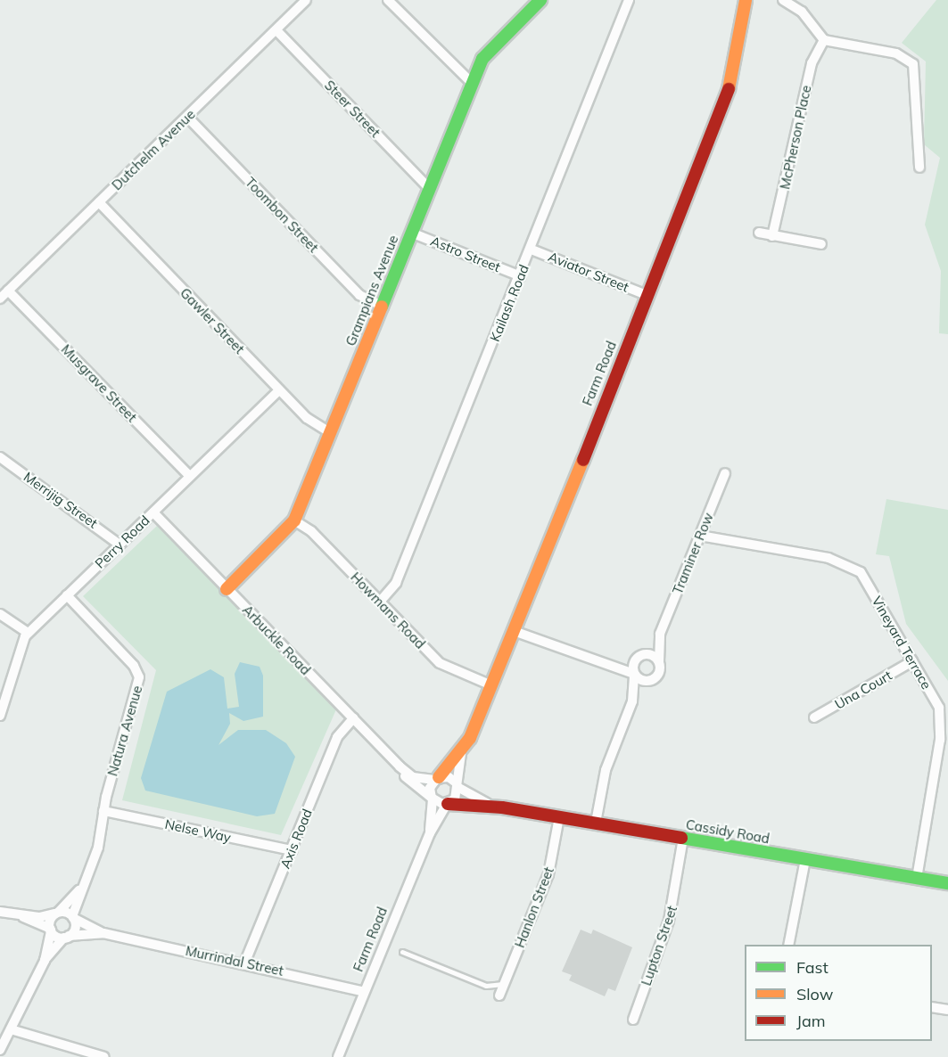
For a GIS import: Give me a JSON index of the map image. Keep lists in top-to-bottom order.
{
  "streets": {
    "street": [
      "Steer Street",
      "McPherson Place",
      "Dutchelm Avenue",
      "Toombon Street",
      "Astro Street",
      "Aviator Street",
      "Grampians Avenue",
      "Kailash Road",
      "Gawler Street",
      "Farm Road",
      "Musgrave Street",
      "Merrijig Street",
      "Perry Road",
      "Traminer Row",
      "Howmans Road",
      "Arbuckle Road",
      "Vineyard Terrace",
      "Una Court",
      "Natura Avenue",
      "Nelse Way",
      "Cassidy Road",
      "Axis Road",
      "Hanlon Street",
      "Lupton Street",
      "Murrindal Street"
    ]
  },
  "crossings": [
    ["Steer Street", "Dutchelm Avenue"],
    ["Steer Street", "Grampians Avenue"],
    ["Dutchelm Avenue", "Toombon Street"],
    ["Dutchelm Avenue", "Gawler Street"],
    ["Dutchelm Avenue", "Musgrave Street"],
    ["Toombon Street", "Grampians Avenue"],
    ["Astro Street", "Grampians Avenue"],
    ["Astro Street", "Kailash Road"],
    ["Aviator Street", "Kailash Road"],
    ["Aviator Street", "Farm Road"],
    ["Grampians Avenue", "Gawler Street"],
    ["Grampians Avenue", "Howmans Road"],
    ["Grampians Avenue", "Arbuckle Road"],
    ["Kailash Road", "Howmans Road"],
    ["Gawler Street", "Perry Road"],
    ["Farm Road", "Howmans Road"],
    ["Farm Road", "Arbuckle Road"],
    ["Farm Road", "Cassidy Road"],
    ["Farm Road", "Murrindal Street"],
    ["Musgrave Street", "Perry Road"],
    ["Merrijig Street", "Perry Road"],
    ["Perry Road", "Arbuckle Road"],
    ["Perry Road", "Natura Avenue"],
    ["Traminer Row", "Vineyard Terrace"],
    ["Arbuckle Road", "Cassidy Road"],
    ["Arbuckle Road", "Axis Road"],
    ["Vineyard Terrace", "Una Court"],
    ["Vineyard Terrace", "Cassidy Road"],
    ["Natura Avenue", "Nelse Way"],
    ["Natura Avenue", "Murrindal Street"],
    ["Nelse Way", "Axis Road"],
    ["Cassidy Road", "Hanlon Street"],
    ["Cassidy Road", "Lupton Street"],
    ["Axis Road", "Murrindal Street"]
  ],
  "legend": ["Fast", "Slow", "Jam"]
}
